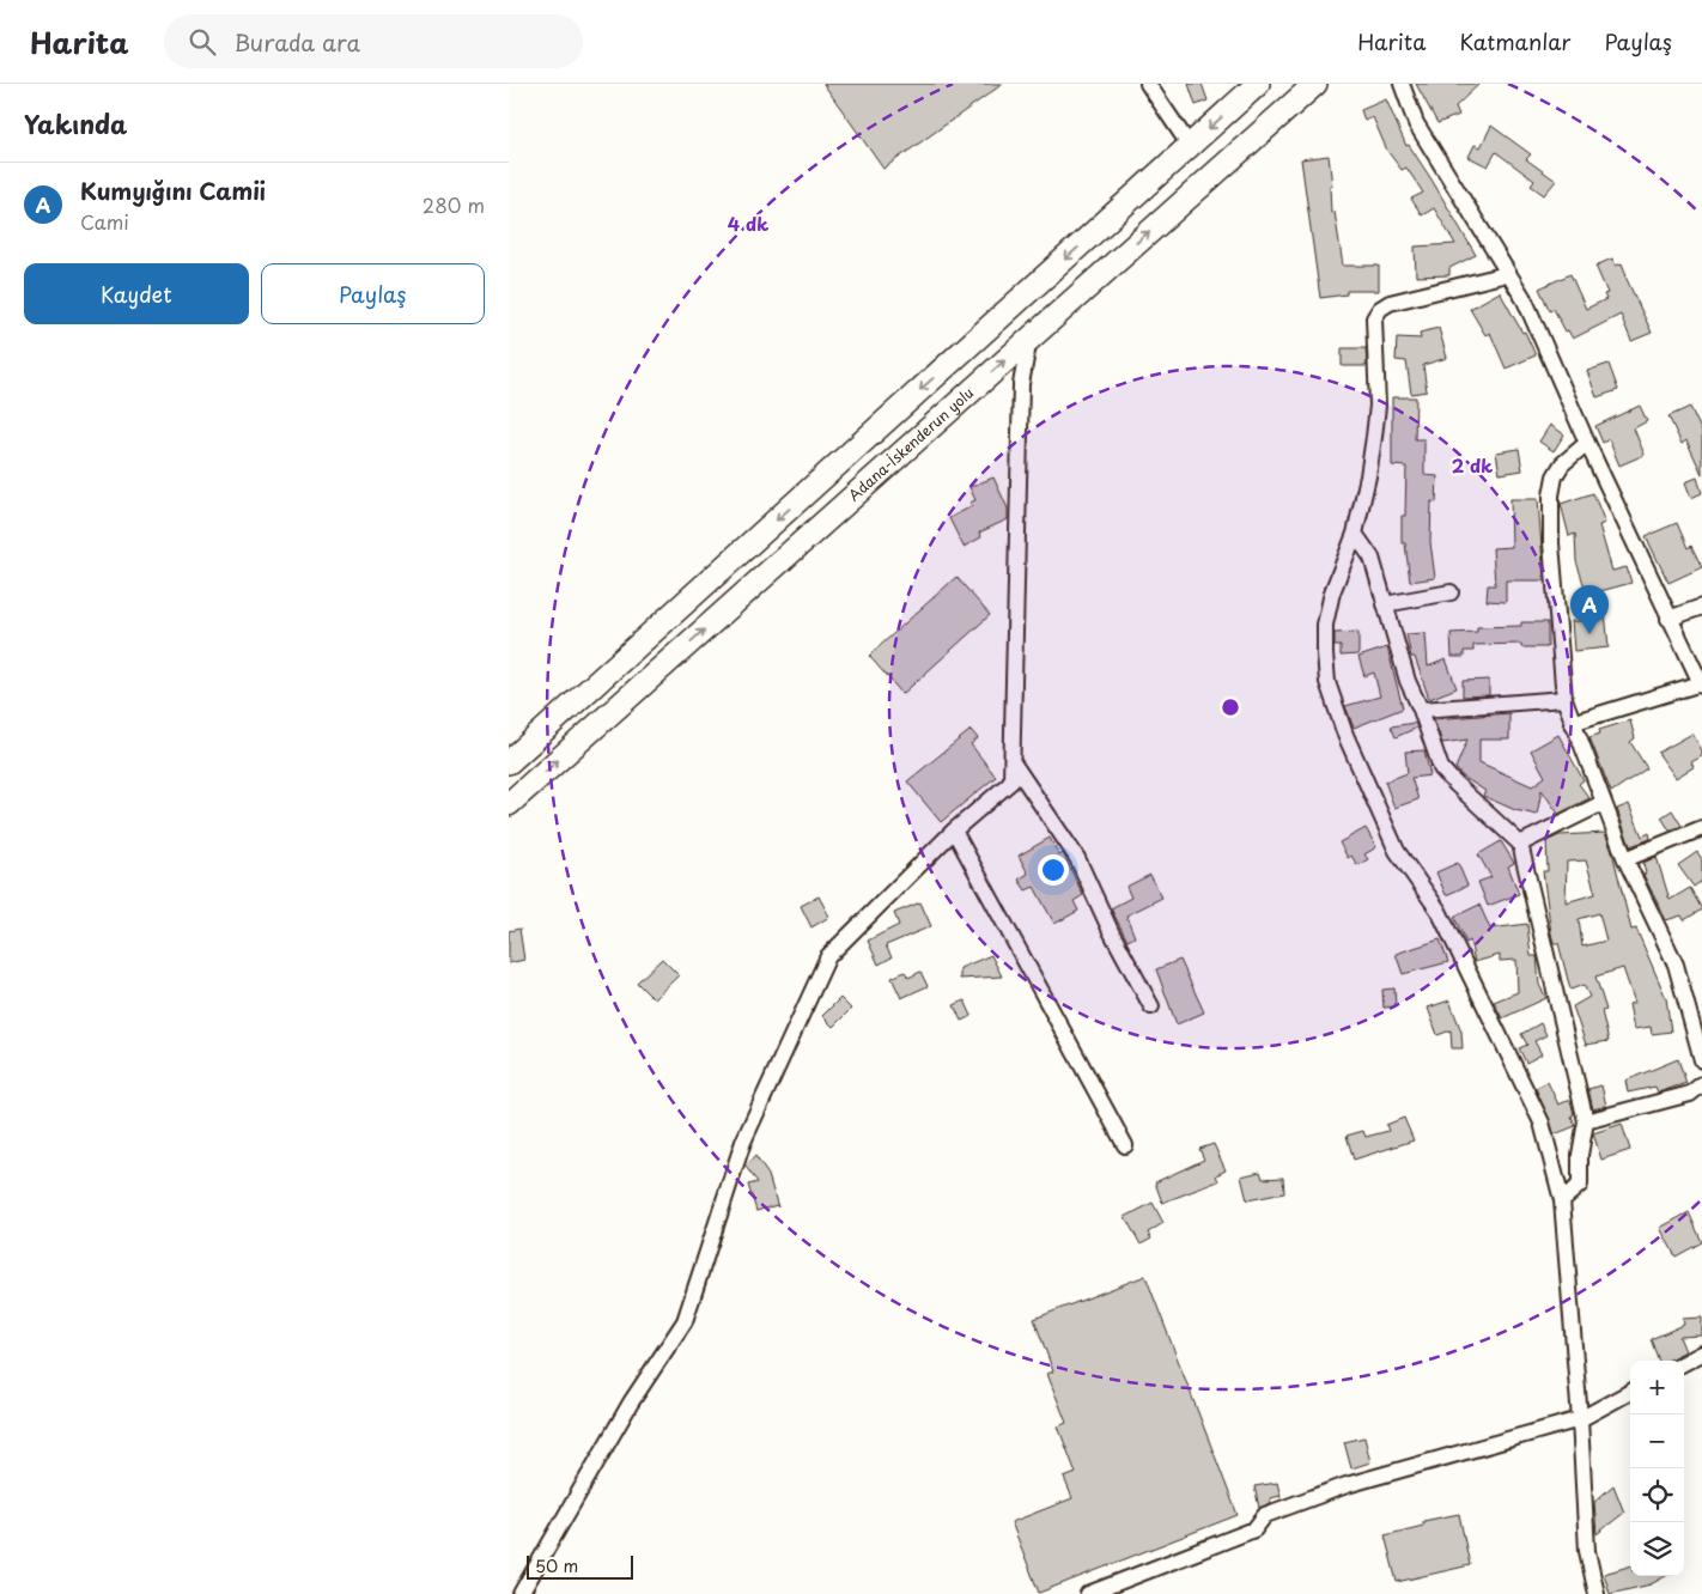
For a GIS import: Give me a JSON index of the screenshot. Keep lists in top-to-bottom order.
{
  "streets": {
    "highway": ["Adana-İskenderun yolu"]
  },
  "scale_bar": "50 m",
  "page": {
    "header": "Harita",
    "search": "Burada ara",
    "nav": ["Harita", "Katmanlar", "Paylaş"],
    "heading": "Yakında",
    "list": [
      {
        "mark": "A",
        "name": "Kumyığını Camii",
        "note": "Cami",
        "value": "280 m"
      }
    ],
    "buttons": ["Kaydet", "Paylaş"],
    "pins": "A",
    "map_buttons": ["+", "−"],
    "scale": "50 m"
  },
  "rings": ["4 dk", "2 dk"]
}
